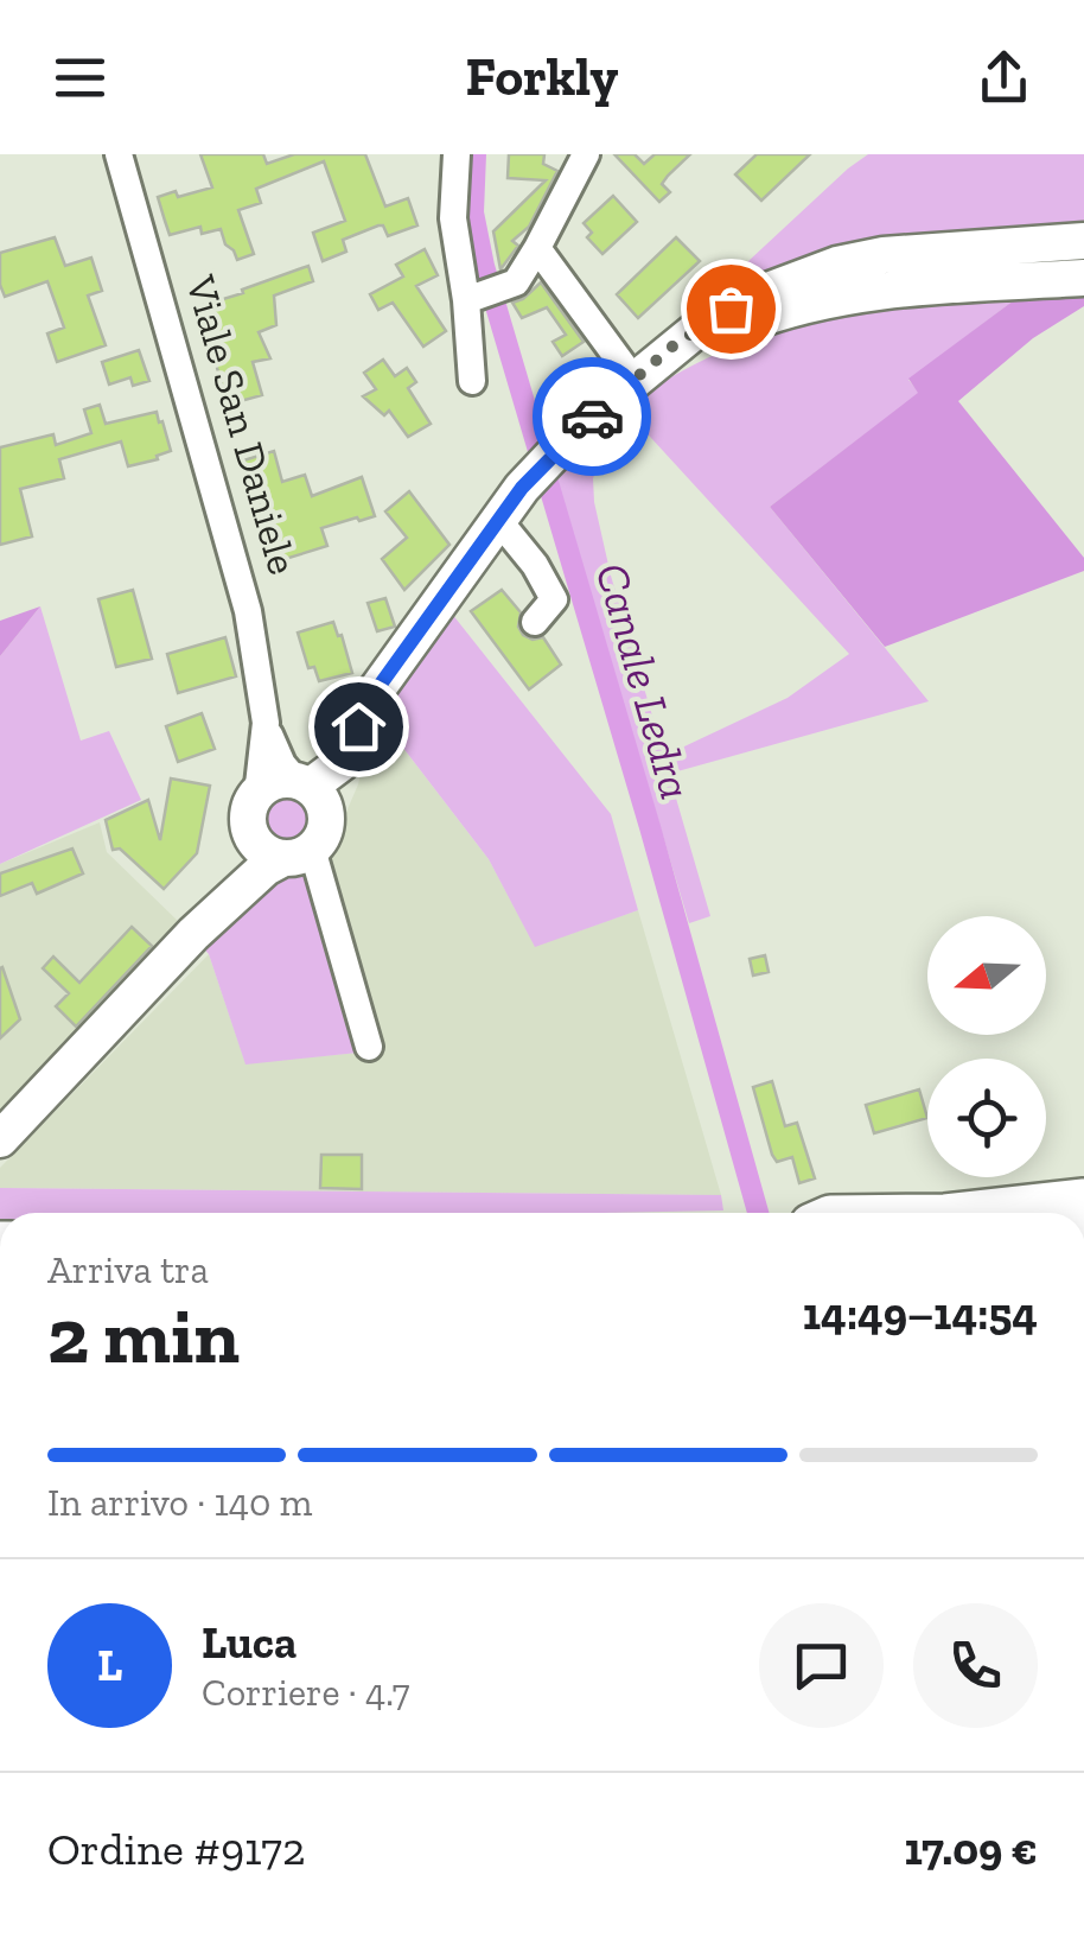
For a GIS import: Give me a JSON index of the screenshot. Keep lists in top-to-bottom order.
{
  "streets": {
    "main road": ["Viale San Daniele"]
  },
  "water": ["Canale Ledra"],
  "north": "left",
  "page": {
    "header": "Forkly",
    "heading": ["2 min", "Arriva tra", "14:49–14:54"],
    "panel": [
      "Luca",
      "Corriere · 4.7",
      "Ordine #9172",
      "17.09 €"
    ],
    "bar": "In arrivo · 140 m",
    "round": "L"
  }
}
